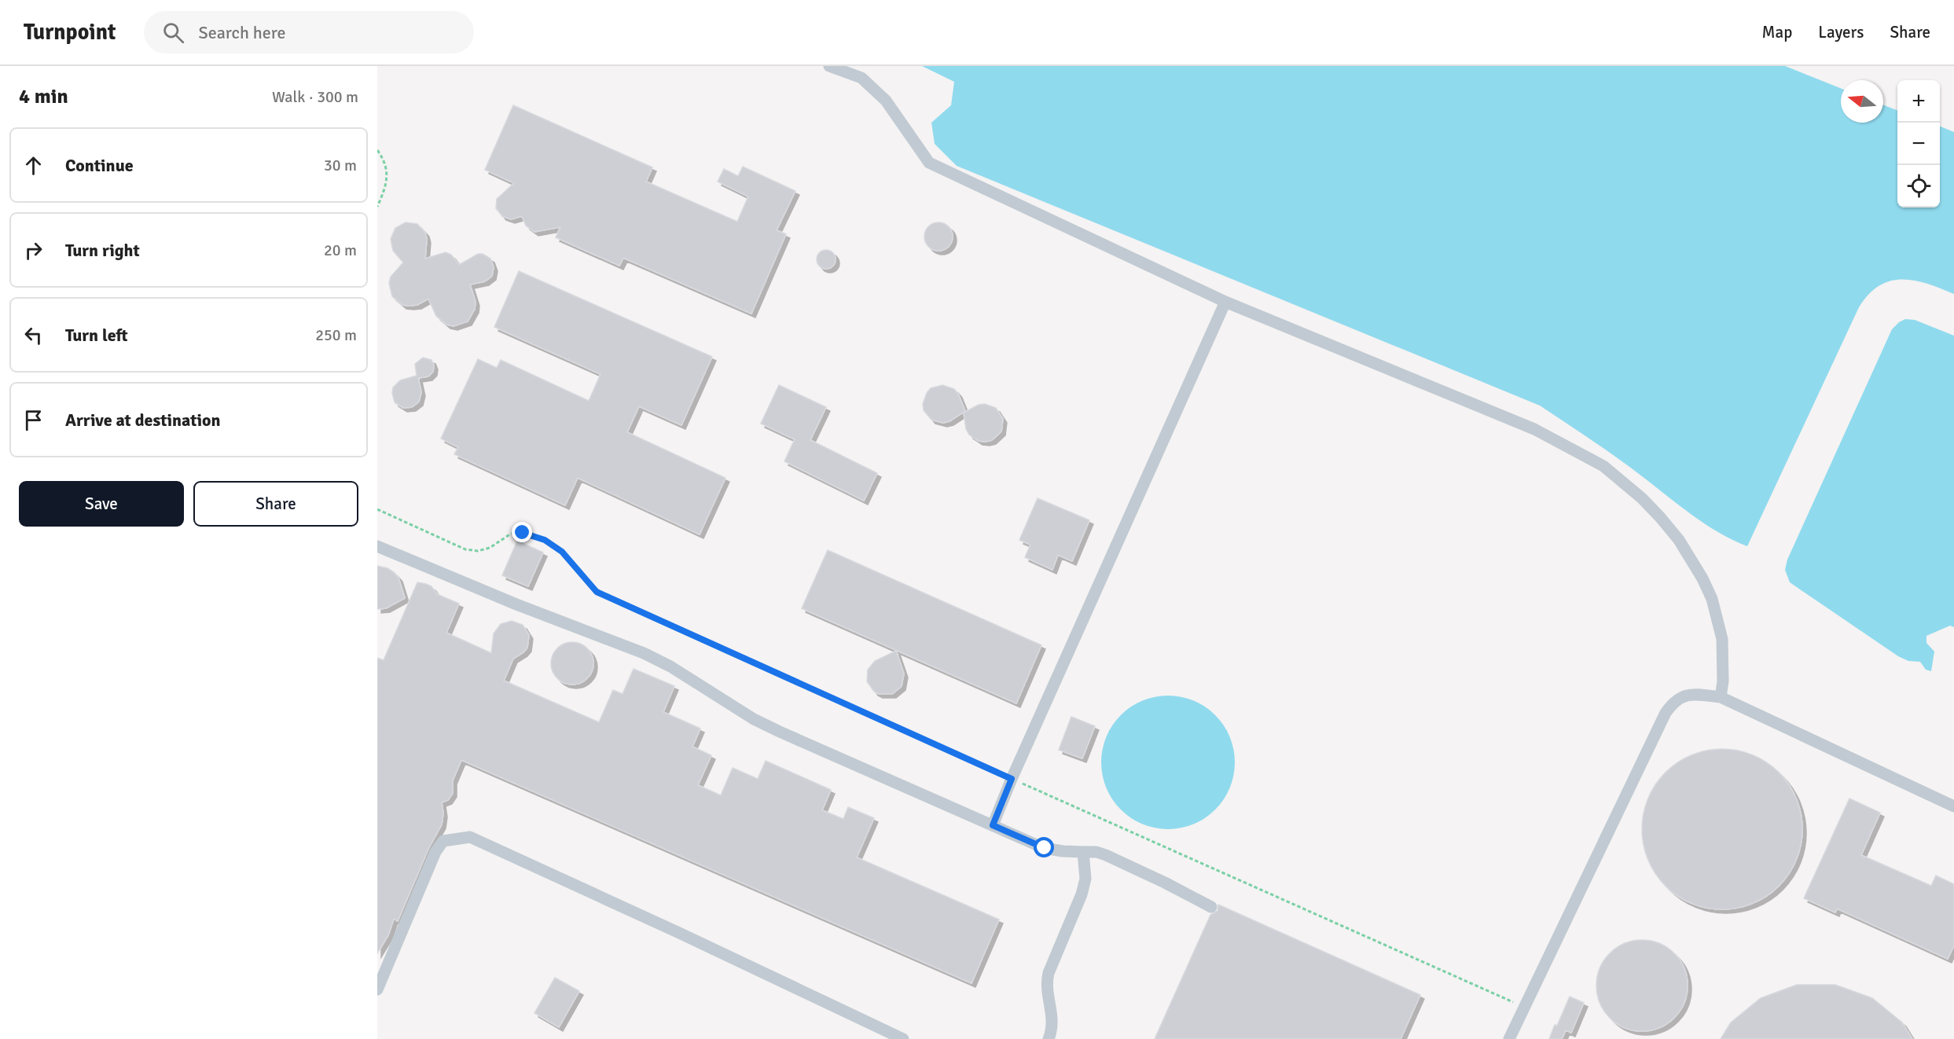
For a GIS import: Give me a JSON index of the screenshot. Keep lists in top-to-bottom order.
{
  "north": "left",
  "page": {
    "header": "Turnpoint",
    "search": "Search here",
    "nav": ["Map", "Layers", "Share"],
    "heading": ["4 min", "Walk · 300 m"],
    "map_buttons": ["+", "−"],
    "list": [
      ["Continue", "30 m"],
      ["Turn right", "20 m"],
      ["Turn left", "250 m"],
      "Arrive at destination"
    ],
    "buttons": ["Save", "Share"]
  }
}
